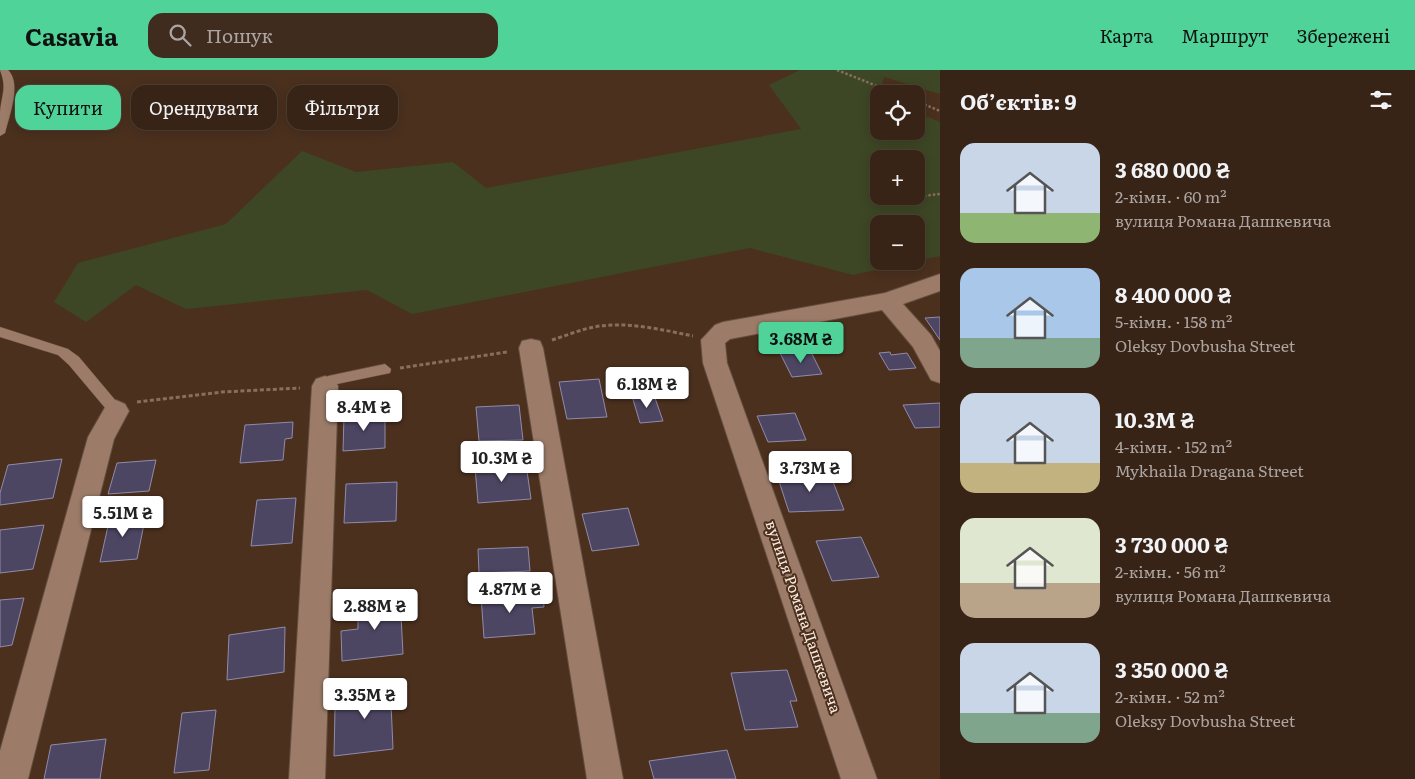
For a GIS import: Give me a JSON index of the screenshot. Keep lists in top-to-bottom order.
{
  "streets": {
    "street": ["вулиця Романа Дашкевича"]
  },
  "page": {
    "header": "Casavia",
    "search": "Пошук",
    "nav": ["Карта", "Маршрут", "Збережені"],
    "heading": "Об’єктів: 9",
    "map_buttons": ["+", "−"],
    "chip": ["Купити", "Орендувати", "Фільтри"],
    "list": [
      {
        "name": "3 680 000 ₴",
        "note": "2-кімн. · 60 m² · вулиця Романа Дашкевича"
      },
      {
        "name": "8 400 000 ₴",
        "note": "5-кімн. · 158 m² · Oleksy Dovbusha Street"
      },
      {
        "name": "10.3M ₴",
        "note": "4-кімн. · 152 m² · Mykhaila Dragana Street"
      },
      {
        "name": "3 730 000 ₴",
        "note": "2-кімн. · 56 m² · вулиця Романа Дашкевича"
      },
      {
        "name": "3 350 000 ₴",
        "note": "2-кімн. · 52 m² · Oleksy Dovbusha Street"
      }
    ],
    "price": [
      "3.68M ₴",
      "6.18M ₴",
      "8.4M ₴",
      "10.3M ₴",
      "3.73M ₴",
      "5.51M ₴",
      "4.87M ₴",
      "2.88M ₴",
      "3.35M ₴"
    ]
  }
}
